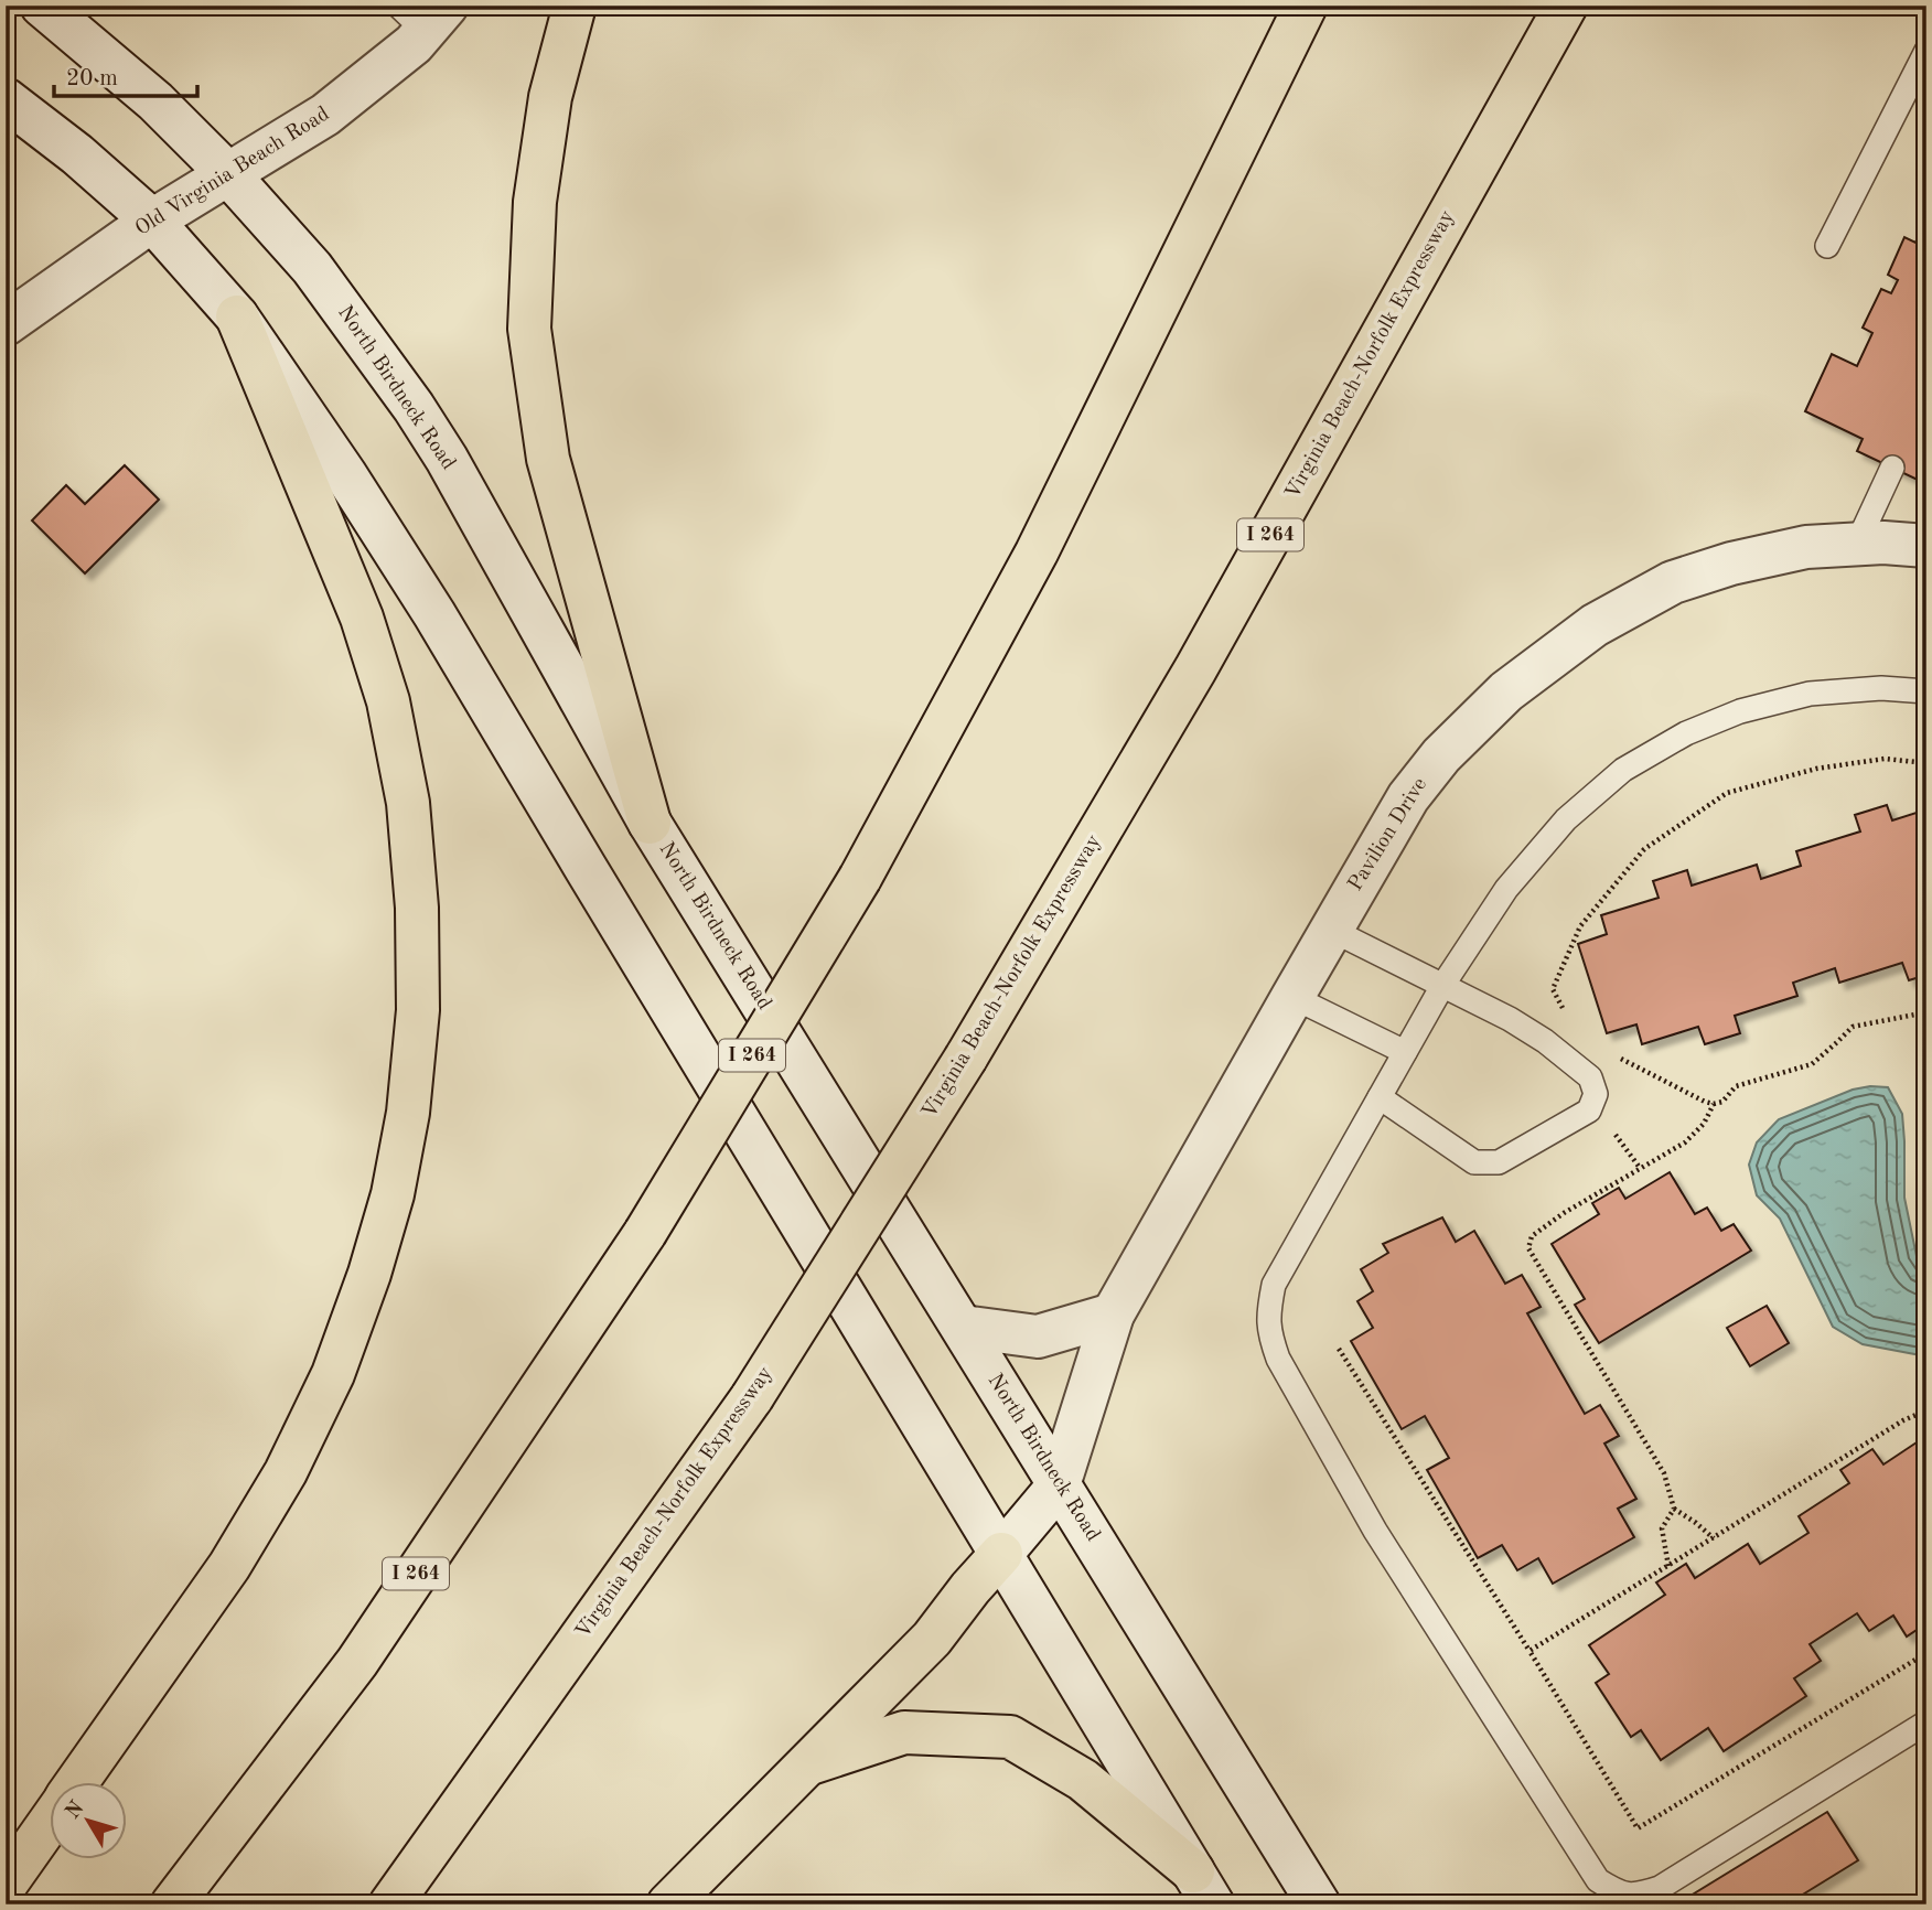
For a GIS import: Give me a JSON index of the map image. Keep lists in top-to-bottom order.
{
  "streets": {
    "highway": ["Virginia Beach-Norfolk Expressway", "I 264"],
    "main road": ["Old Virginia Beach Road", "North Birdneck Road", "Pavilion Drive"]
  },
  "crossings": [
    ["Old Virginia Beach Road", "North Birdneck Road"],
    ["North Birdneck Road", "Pavilion Drive"]
  ],
  "scale_bar": "20 m",
  "north": "top left"
}
